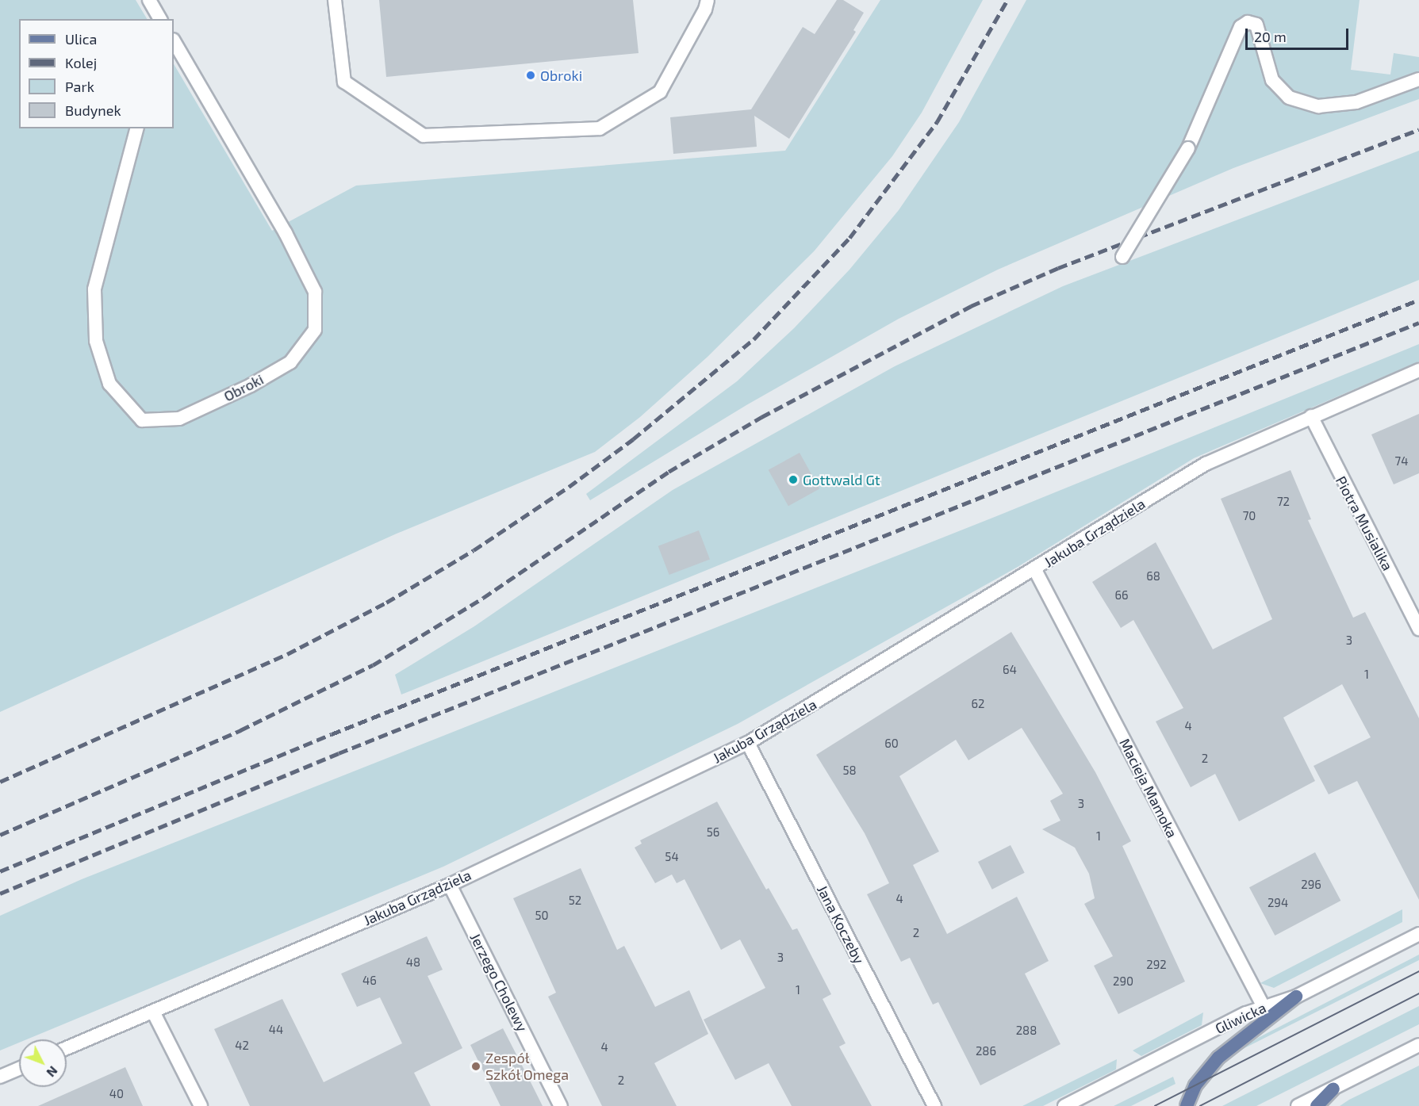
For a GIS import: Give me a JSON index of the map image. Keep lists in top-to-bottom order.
{
  "streets": {
    "street": [
      "Obroki",
      "Piotra Musialika",
      "Jakuba Grządziela",
      "Macieja Mamoka",
      "Jana Koczeby",
      "Jerzego Cholewy",
      "Gliwicka"
    ]
  },
  "crossings": [
    ["Piotra Musialika", "Jakuba Grządziela"],
    ["Jakuba Grządziela", "Macieja Mamoka"],
    ["Jakuba Grządziela", "Jana Koczeby"],
    ["Jakuba Grządziela", "Jerzego Cholewy"],
    ["Macieja Mamoka", "Gliwicka"]
  ],
  "places": ["Obroki", "Gottwald Gt", "Zespół Szkół Omega"],
  "house_numbers": [
    "74",
    "72",
    "70",
    "68",
    "66",
    "3",
    "64",
    "1",
    "62",
    "4",
    "60",
    "2",
    "58",
    "3",
    "56",
    "1",
    "54",
    "296",
    "4",
    "52",
    "294",
    "50",
    "2",
    "3",
    "48",
    "292",
    "46",
    "290",
    "1",
    "44",
    "288",
    "42",
    "4",
    "286",
    "2",
    "40"
  ],
  "legend": [
    "Ulica",
    "Kolej",
    "Park",
    "Budynek"
  ],
  "scale_bar": "20 m",
  "north": "bottom right"
}
